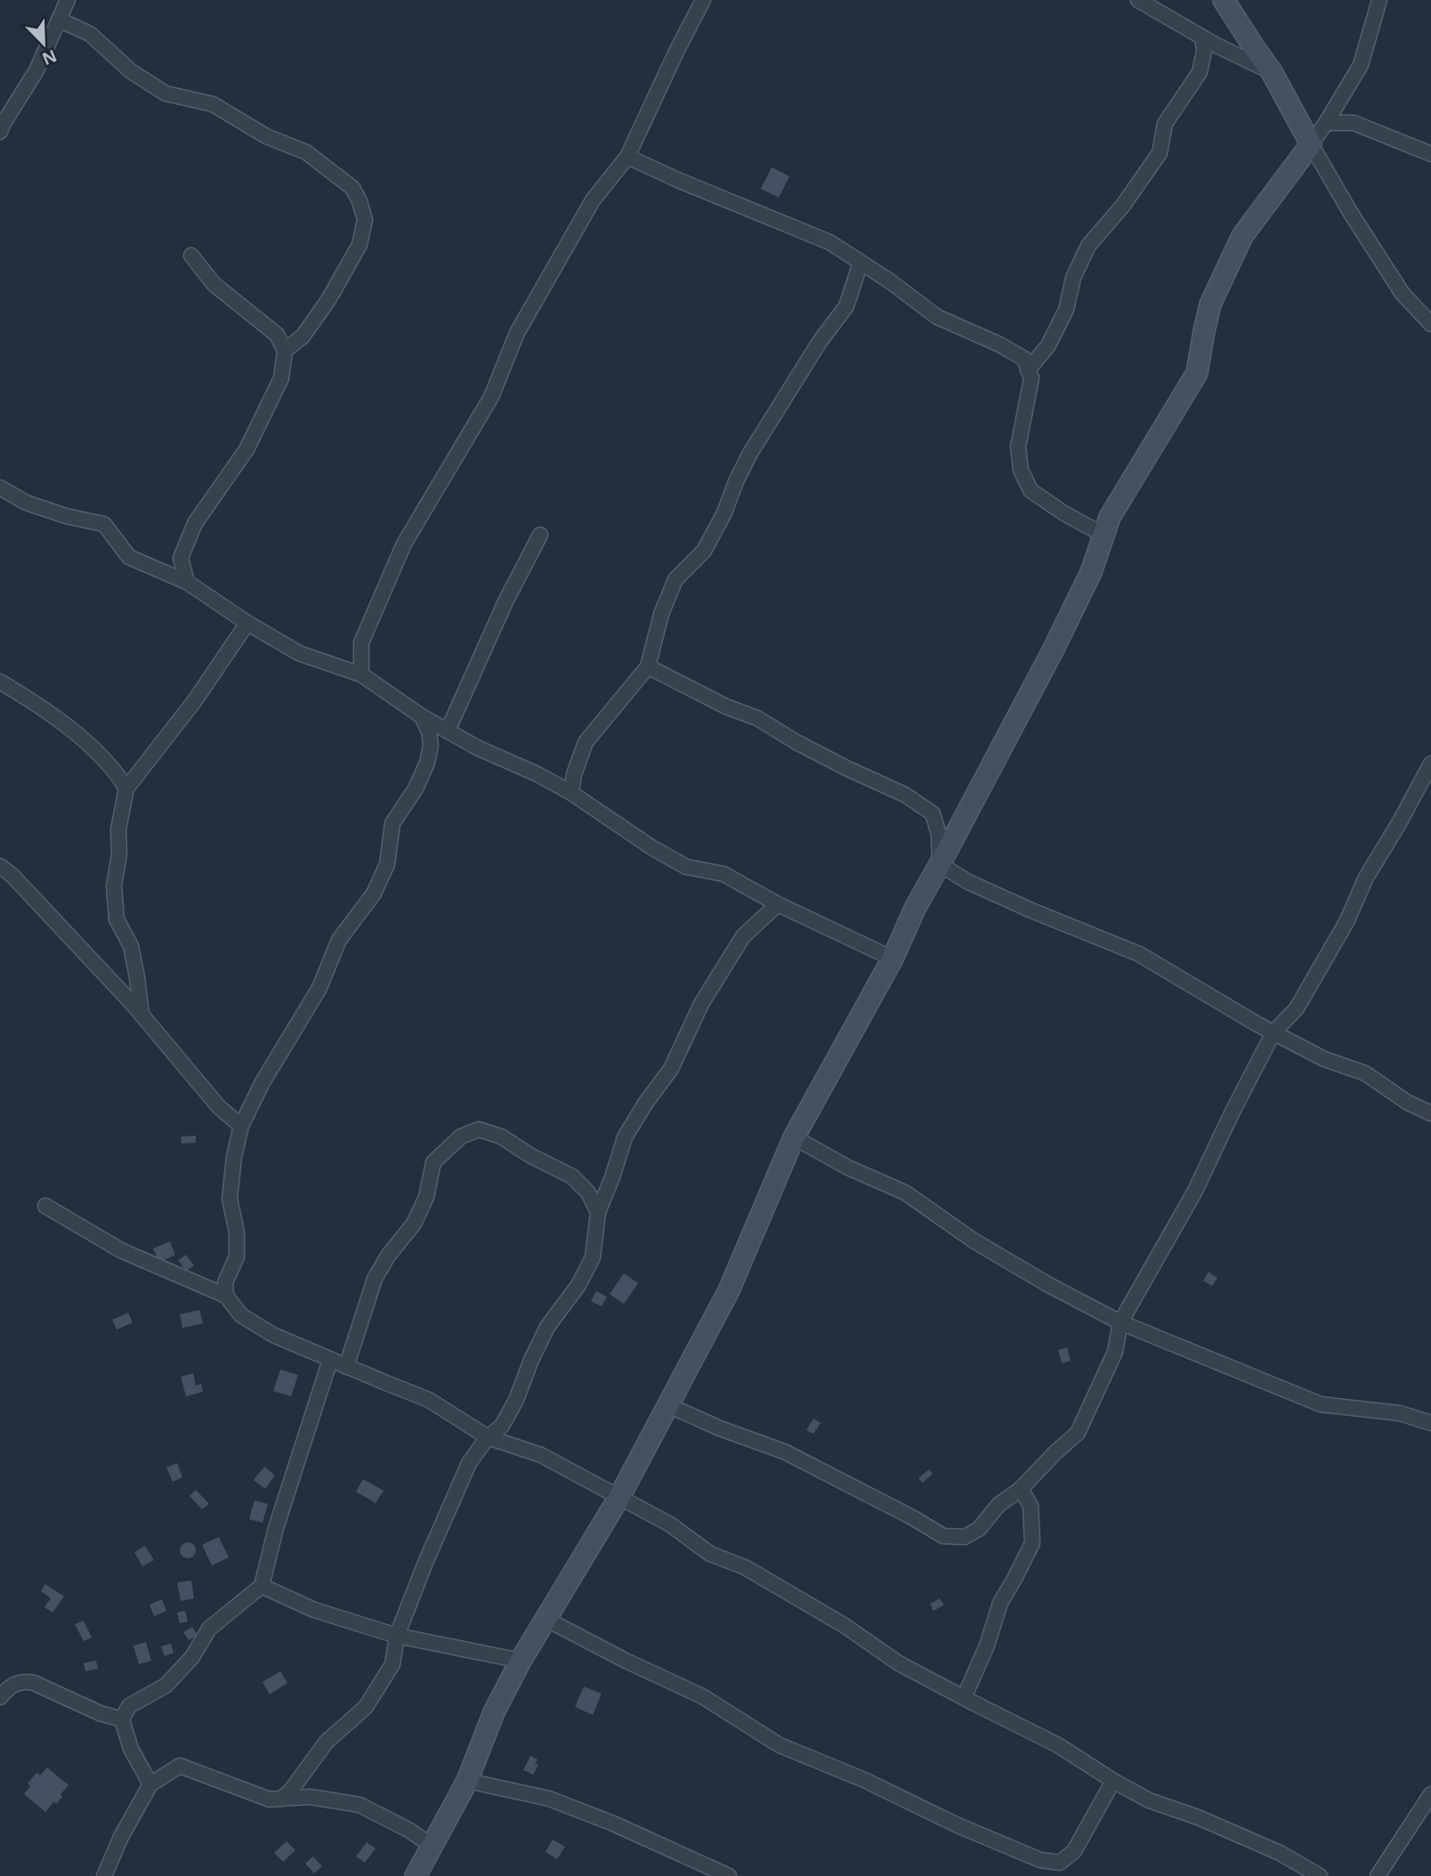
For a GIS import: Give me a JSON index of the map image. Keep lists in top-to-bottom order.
{
  "north": "bottom right"
}
